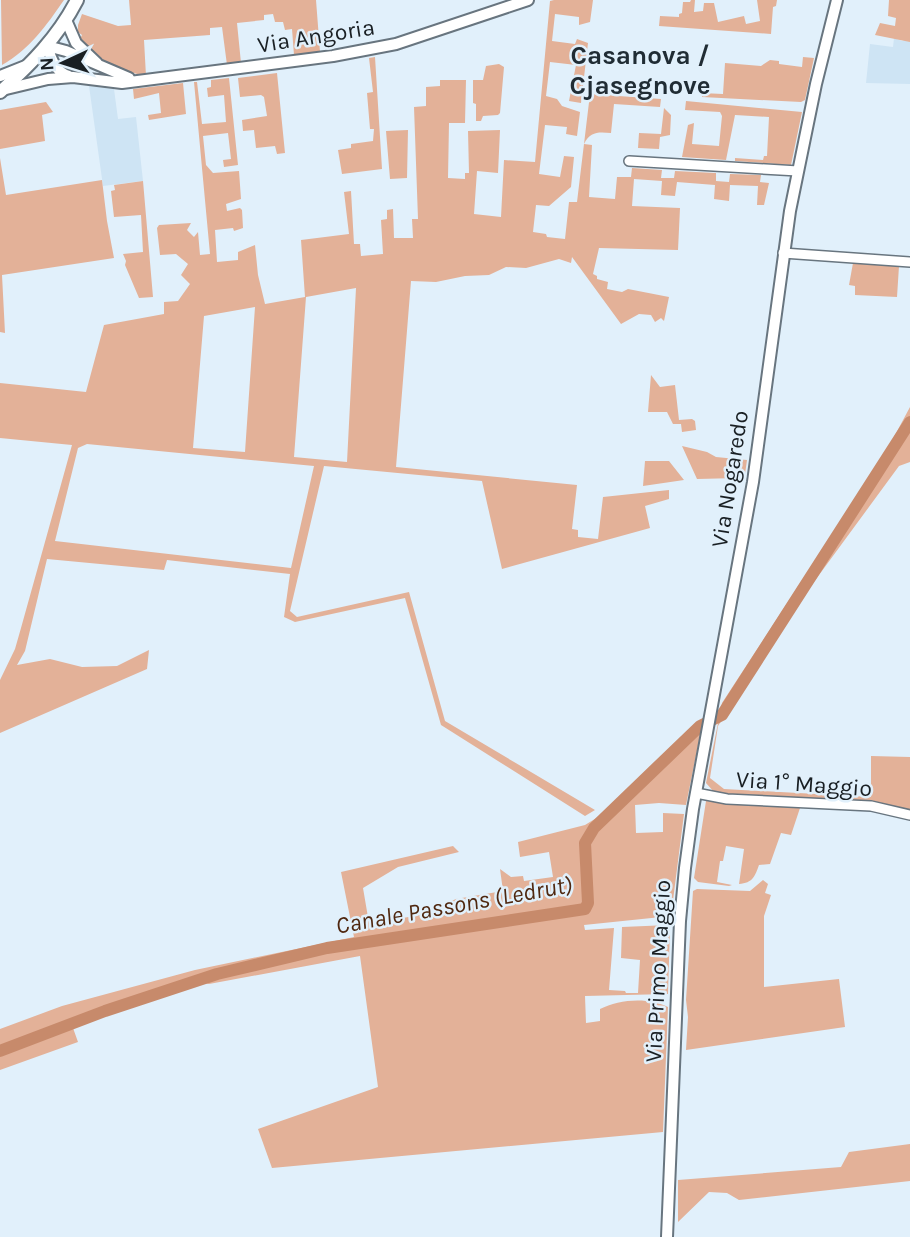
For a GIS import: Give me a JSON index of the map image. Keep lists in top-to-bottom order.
{
  "streets": {
    "street": [
      "Via Angoria",
      "Via Nogaredo",
      "Via 1° Maggio",
      "Via Primo Maggio"
    ]
  },
  "crossings": [
    ["Via Nogaredo", "Via Primo Maggio"],
    ["Via 1° Maggio", "Via Primo Maggio"]
  ],
  "districts": ["Casanova / Cjasegnove"],
  "water": ["Canale Passons (Ledrut)"],
  "north": "left"
}
